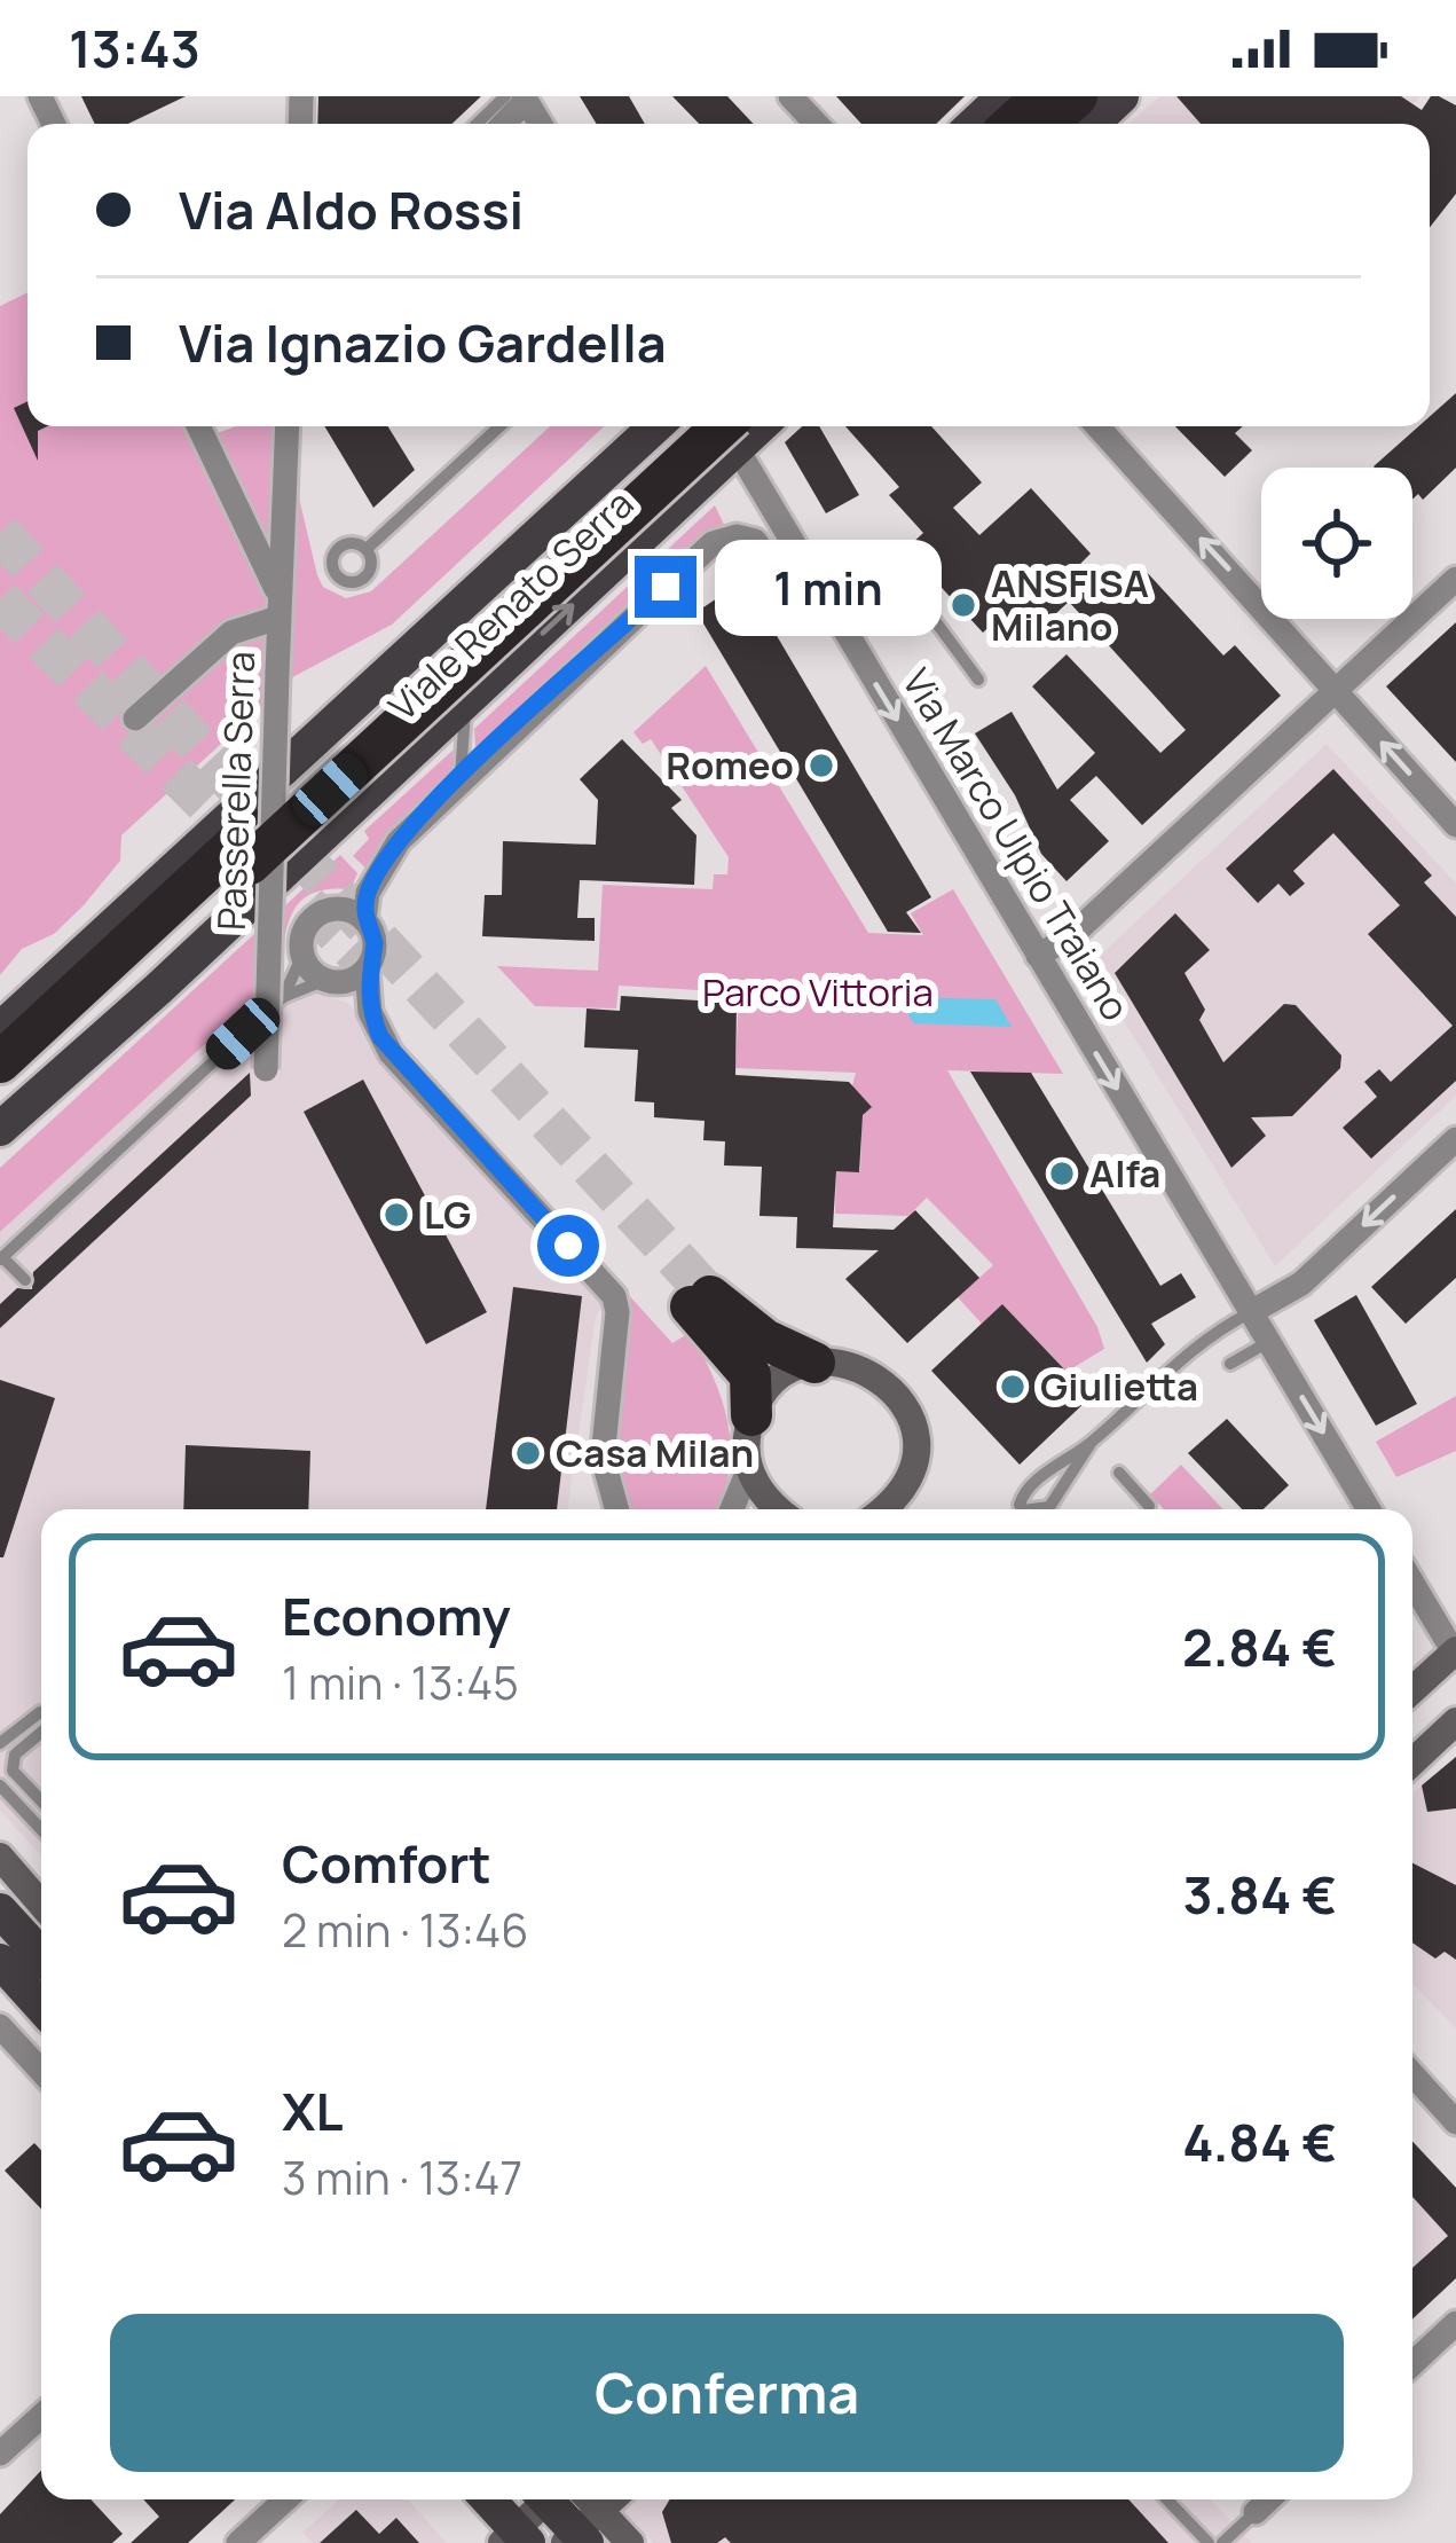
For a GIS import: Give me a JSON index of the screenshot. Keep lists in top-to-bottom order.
{
  "streets": {
    "main road": ["Viale Renato Serra"],
    "street": ["Passerella Serra", "Via Marco Ulpio Traiano"]
  },
  "crossings": [
    ["Viale Renato Serra", "Via Marco Ulpio Traiano"]
  ],
  "one_way": ["Via Marco Ulpio Traiano"],
  "parks": ["Parco Vittoria"],
  "places": [
    "ANSFISA Milano",
    "Romeo",
    "Alfa",
    "LG",
    "Giulietta",
    "Casa Milan"
  ],
  "page": {
    "status": "13:43",
    "banner": ["Via Aldo Rossi", "Via Ignazio Gardella"],
    "bubble": "1 min",
    "list": [
      {
        "name": "Economy",
        "note": "1 min · 13:45",
        "value": "2.84 €"
      },
      {
        "name": "Comfort",
        "note": "2 min · 13:46",
        "value": "3.84 €"
      },
      {
        "name": "XL",
        "note": "3 min · 13:47",
        "value": "4.84 €"
      }
    ],
    "buttons": "Conferma"
  }
}
